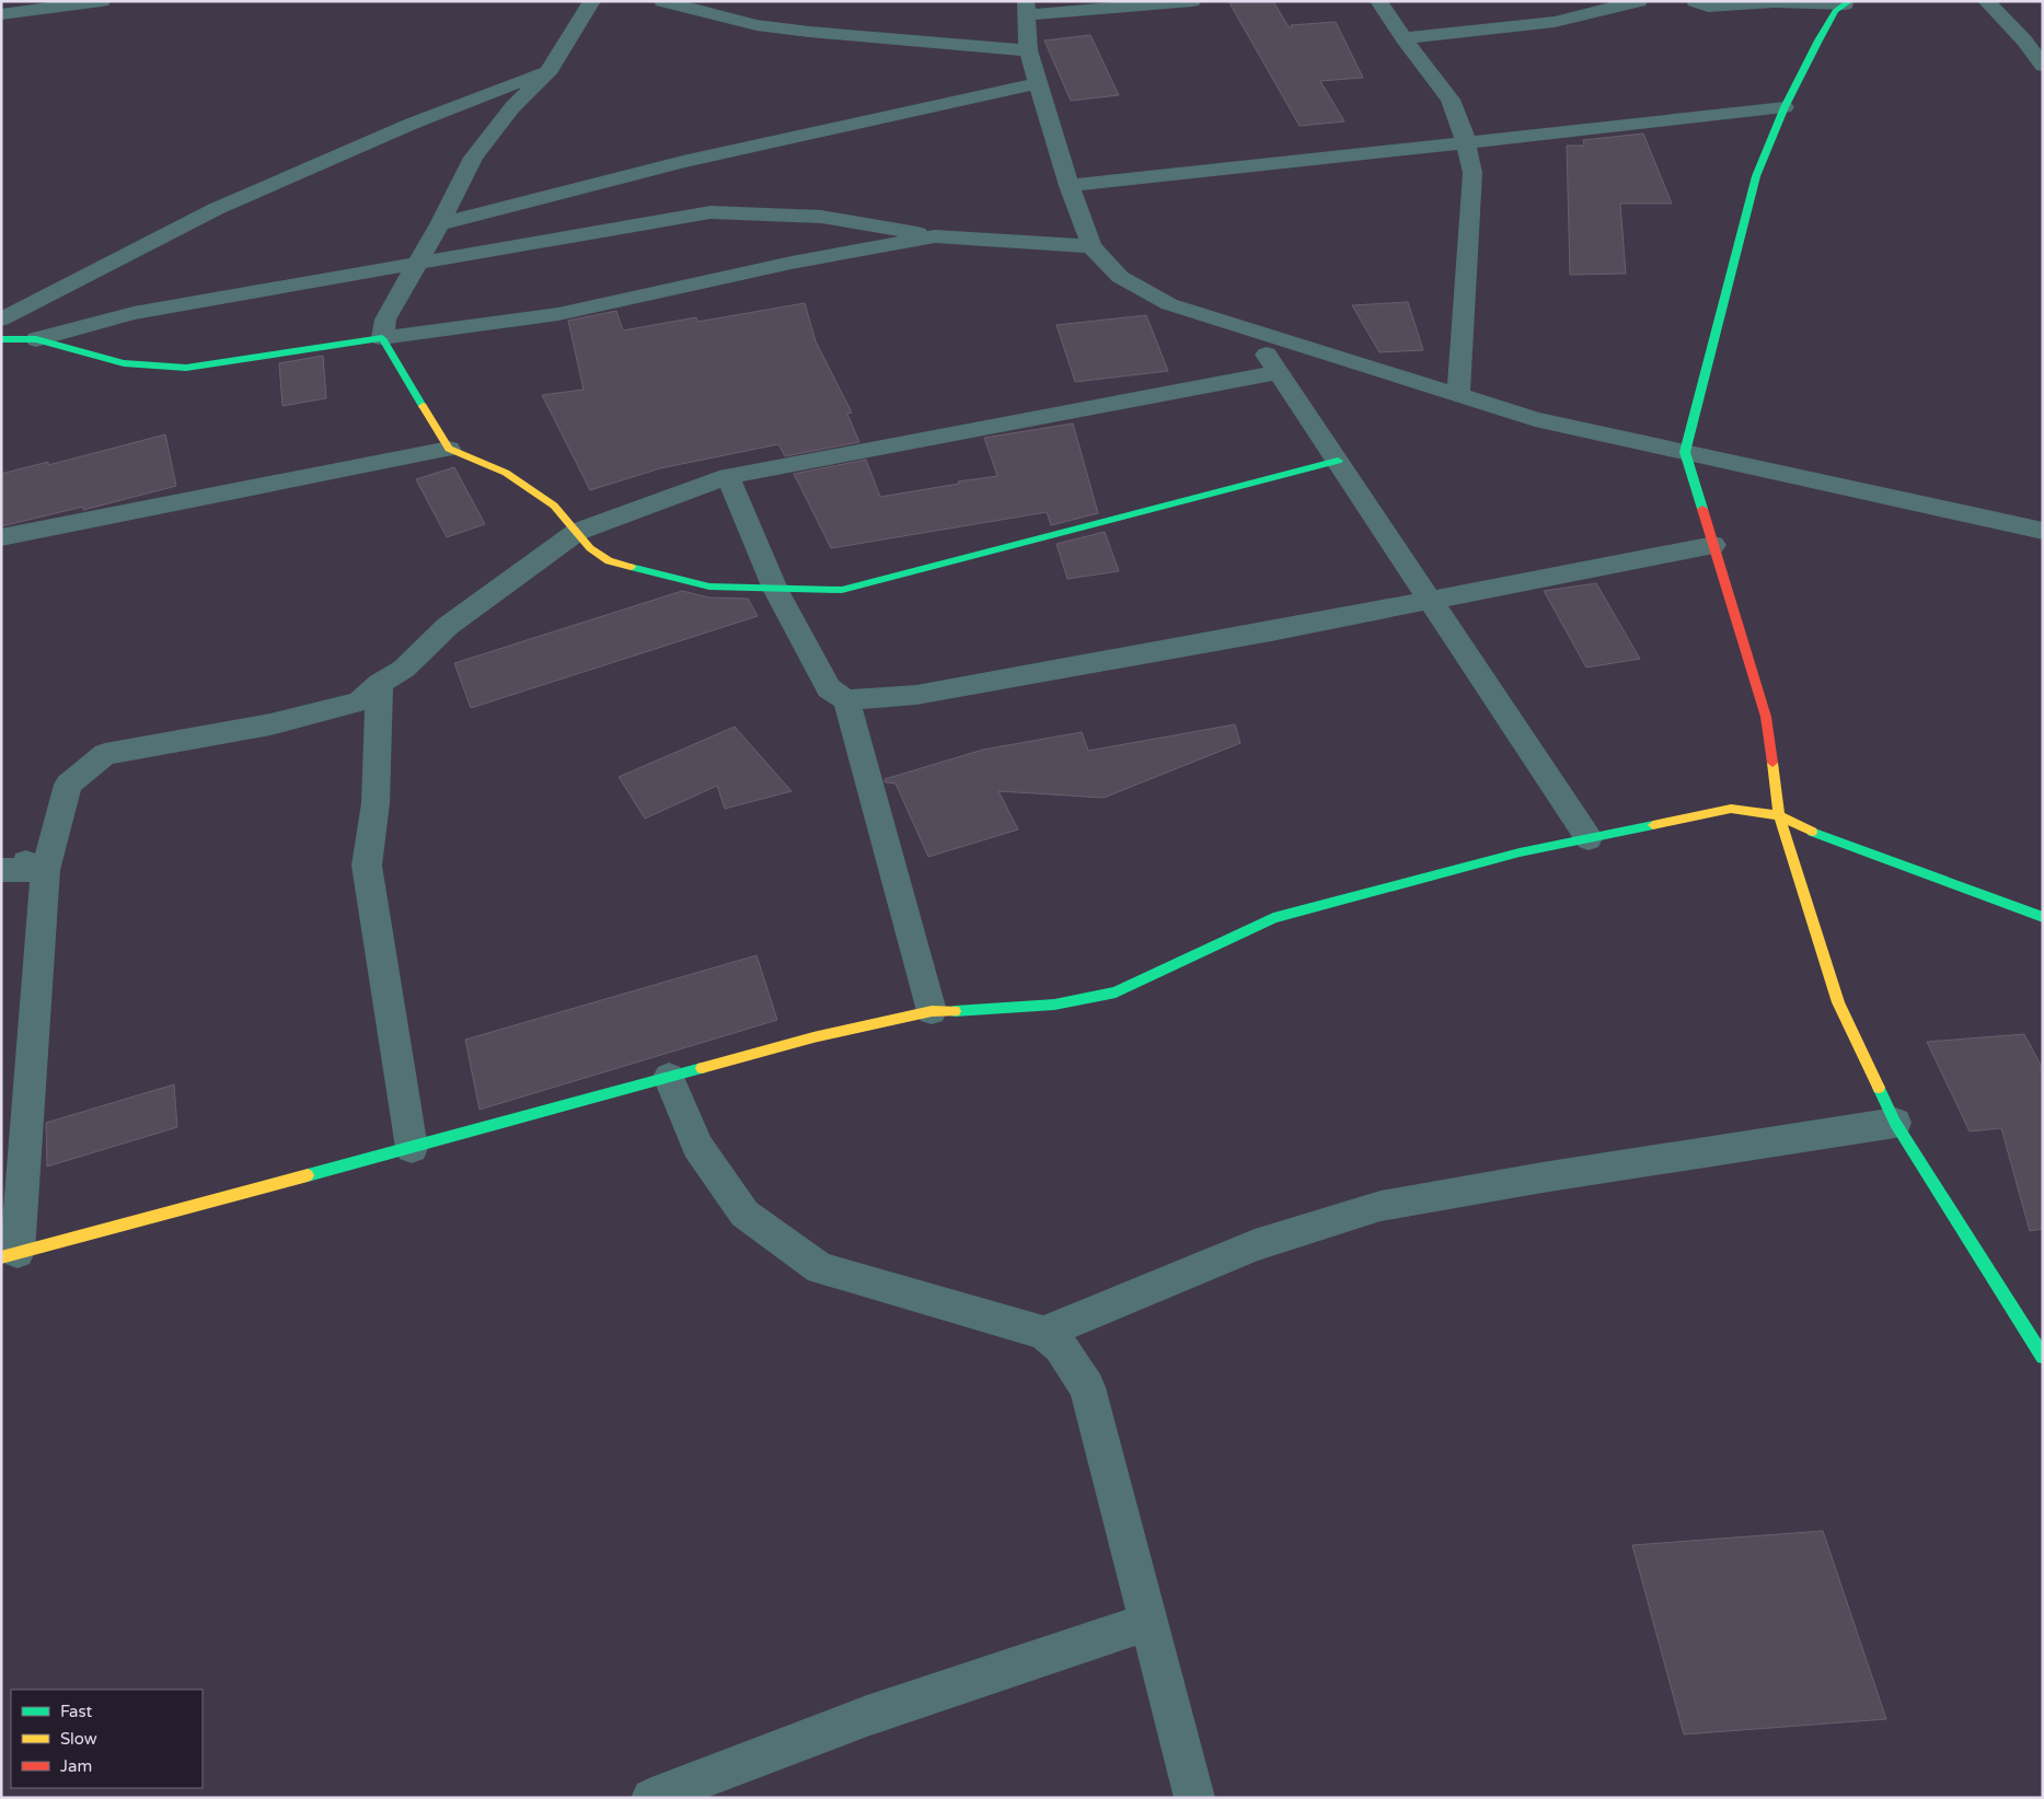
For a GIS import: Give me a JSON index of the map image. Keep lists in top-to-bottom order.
{
  "legend": ["Fast", "Slow", "Jam"]
}
